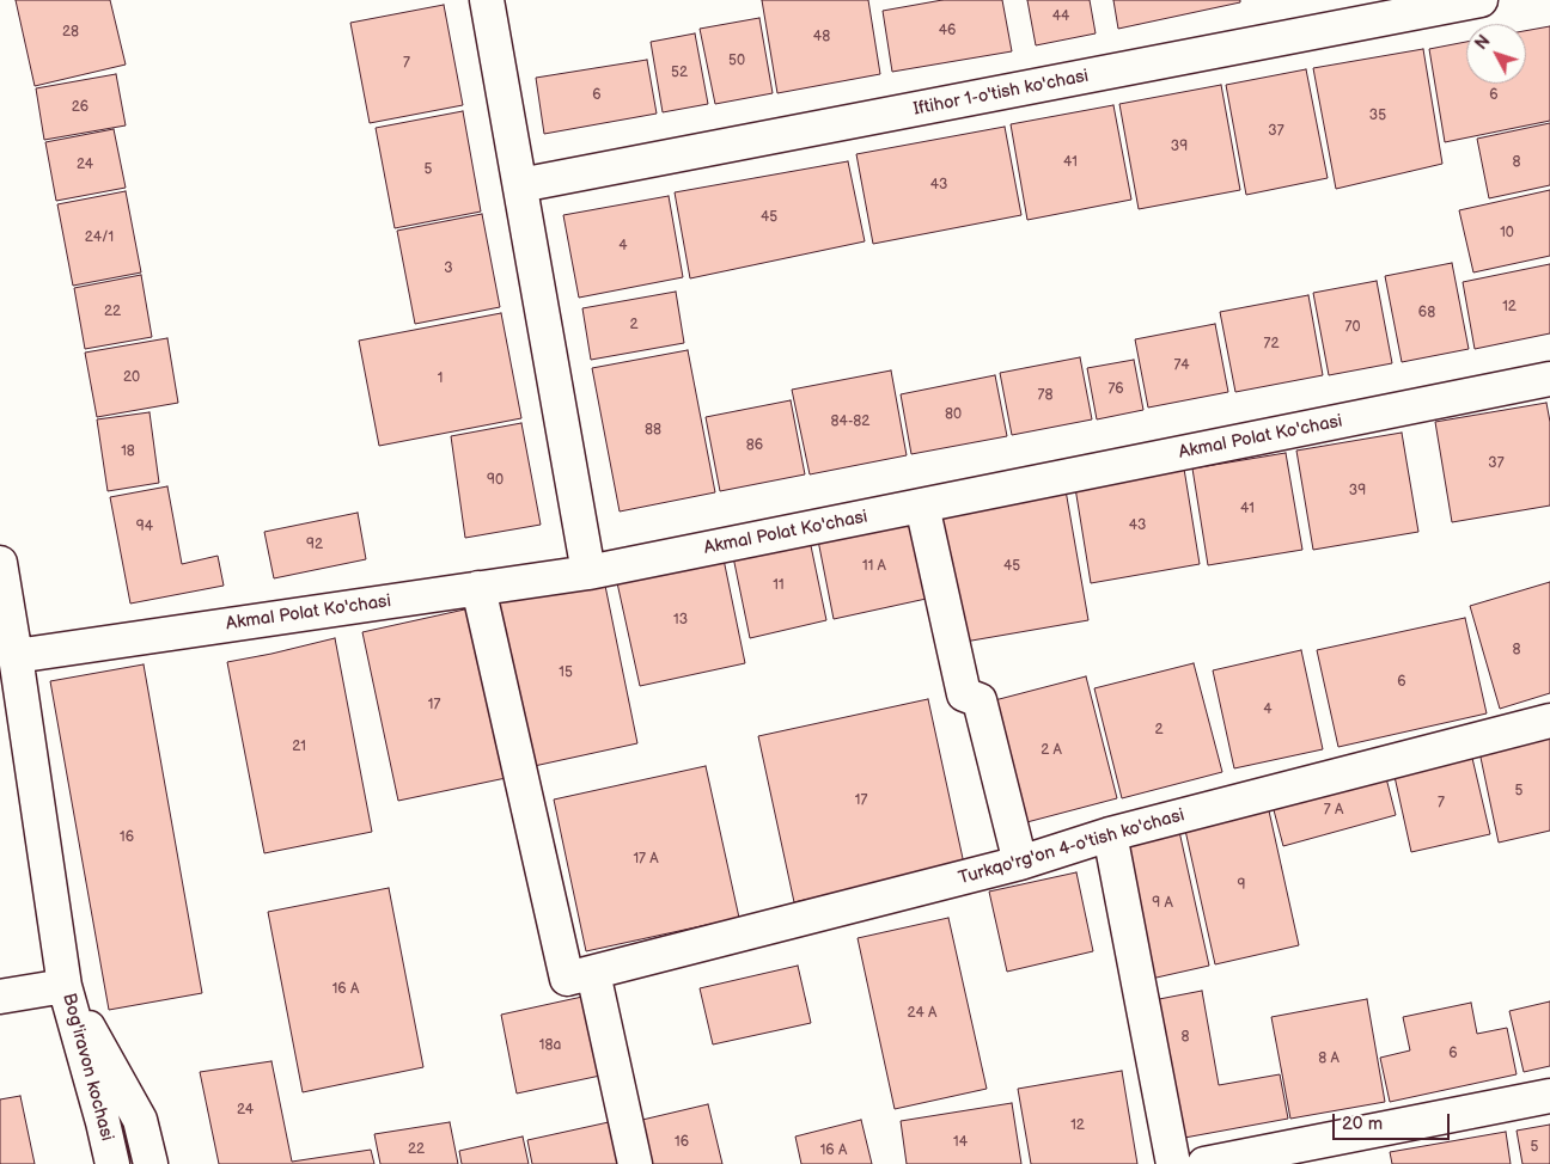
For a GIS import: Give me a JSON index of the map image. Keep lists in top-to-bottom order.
{
  "streets": {
    "street": [
      "Iftihor 1-o'tish ko'chasi",
      "Akmal Polat Ko'chasi",
      "Turkqo'rg'on 4-o'tish ko'chasi",
      "Bog'iravon kochasi"
    ]
  },
  "house_numbers": [
    "44",
    "46",
    "28",
    "48",
    "50",
    "7",
    "52",
    "6",
    "6",
    "26",
    "35",
    "37",
    "39",
    "41",
    "8",
    "24",
    "5",
    "43",
    "45",
    "10",
    "24/1",
    "4",
    "3",
    "12",
    "22",
    "68",
    "2",
    "70",
    "72",
    "74",
    "20",
    "1",
    "76",
    "78",
    "80",
    "84-82",
    "88",
    "86",
    "18",
    "37",
    "90",
    "39",
    "41",
    "43",
    "94",
    "92",
    "11 A",
    "45",
    "11",
    "13",
    "8",
    "15",
    "6",
    "17",
    "4",
    "2",
    "21",
    "2 A",
    "5",
    "17",
    "7",
    "7 A",
    "16",
    "17 A",
    "9",
    "9 A",
    "16 A",
    "24 A",
    "8",
    "18a",
    "6",
    "8 A",
    "24",
    "12",
    "16",
    "14",
    "5",
    "22",
    "16 A"
  ],
  "scale_bar": "20 m",
  "north": "top left"
}
